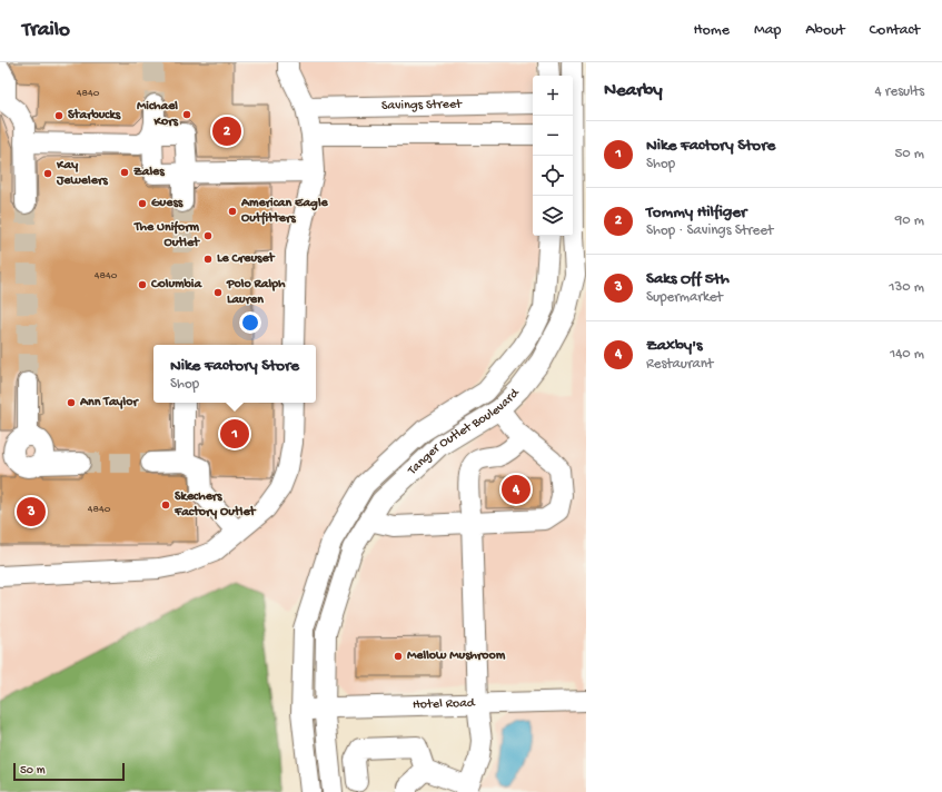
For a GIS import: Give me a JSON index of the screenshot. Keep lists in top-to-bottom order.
{
  "streets": {
    "street": ["Savings Street", "Tanger Outlet Boulevard", "Hotel Road"]
  },
  "crossings": [
    ["Tanger Outlet Boulevard", "Hotel Road"]
  ],
  "places": [
    "Michael Kors",
    "Starbucks",
    "Zales",
    "Kay Jewelers",
    "Guess",
    "American Eagle Outfitters",
    "The Uniform Outlet",
    "Le Creuset",
    "Columbia",
    "Polo Ralph Lauren",
    "Ann Taylor",
    "Skechers Factory Outlet",
    "Mellow Mushroom"
  ],
  "house_numbers": ["4840", "4840", "4840"],
  "scale_bar": "50 m",
  "page": {
    "header": "Trailo",
    "nav": [
      "Home",
      "Map",
      "About",
      "Contact"
    ],
    "heading": ["Nearby", "4 results"],
    "map_buttons": ["+", "−"],
    "pins": [
      "2",
      "1",
      "4",
      "3"
    ],
    "list": [
      {
        "mark": "1",
        "name": "Nike Factory Store",
        "note": "Shop",
        "value": "50 m"
      },
      {
        "mark": "2",
        "name": "Tommy Hilfiger",
        "note": "Shop · Savings Street",
        "value": "90 m"
      },
      {
        "mark": "3",
        "name": "Saks Off 5th",
        "note": "Supermarket",
        "value": "130 m"
      },
      {
        "mark": "4",
        "name": "Zaxby's",
        "note": "Restaurant",
        "value": "140 m"
      }
    ],
    "popup": ["Nike Factory Store", "Shop"],
    "scale": "50 m"
  }
}
